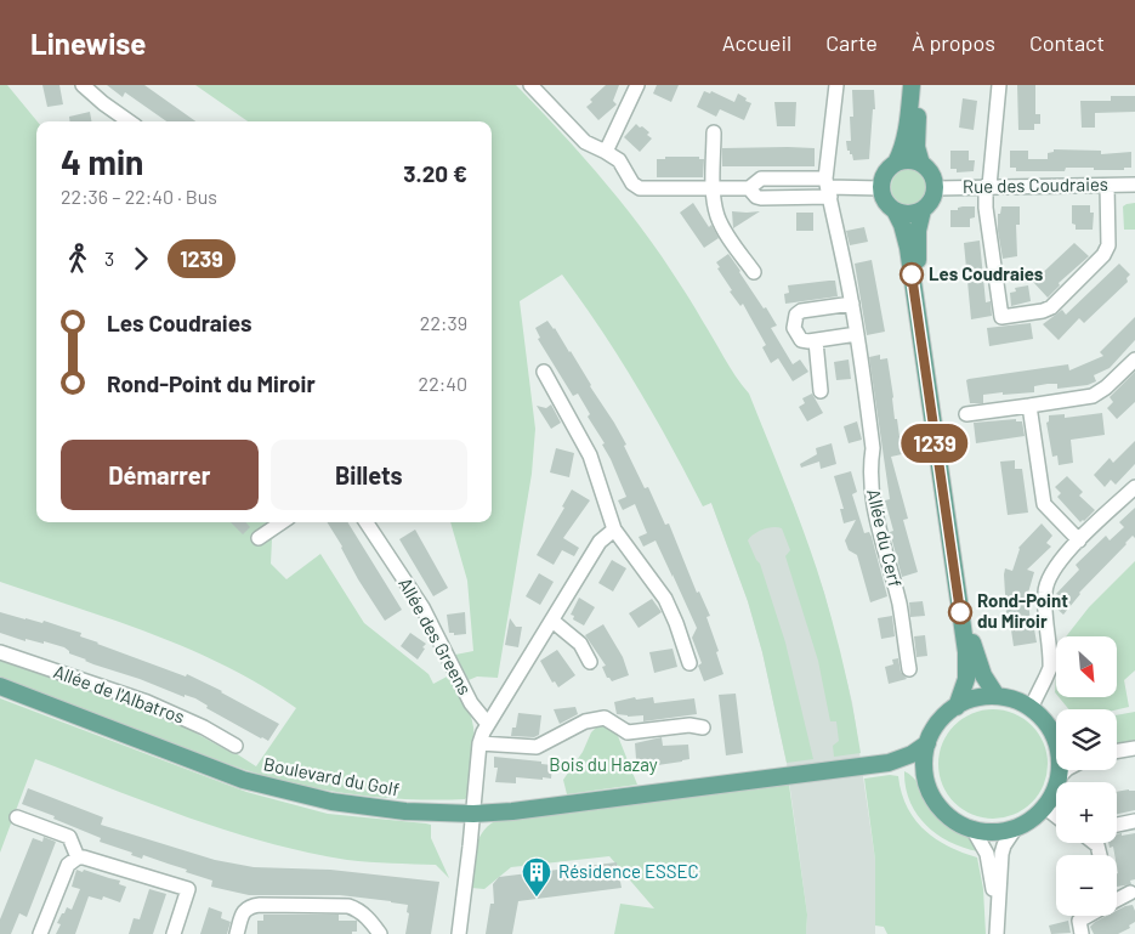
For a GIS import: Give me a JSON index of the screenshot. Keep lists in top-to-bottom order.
{
  "streets": {
    "main road": ["Boulevard du Golf"],
    "street": [
      "Rue des Coudraies",
      "Allée du Cerf",
      "Allée des Greens",
      "Allée de l'Albatros"
    ]
  },
  "parks": ["Bois du Hazay"],
  "places": {
    "other": ["Les Coudraies", "Rond-Point du Miroir"],
    "building": ["Résidence ESSEC"]
  },
  "lines": ["bus line 1239"],
  "north": "bottom right",
  "page": {
    "header": "Linewise",
    "nav": [
      "Accueil",
      "Carte",
      "À propos",
      "Contact"
    ],
    "on_map": "1239",
    "heading": ["4 min", "22:36 – 22:40 · Bus", "3.20 €"],
    "legs": ["3", "1239"],
    "list": [
      {
        "name": "Les Coudraies",
        "value": "22:39"
      },
      {
        "name": "Rond-Point du Miroir",
        "value": "22:40"
      }
    ],
    "buttons": ["Démarrer", "Billets"],
    "map_buttons": ["+", "−"]
  }
}
